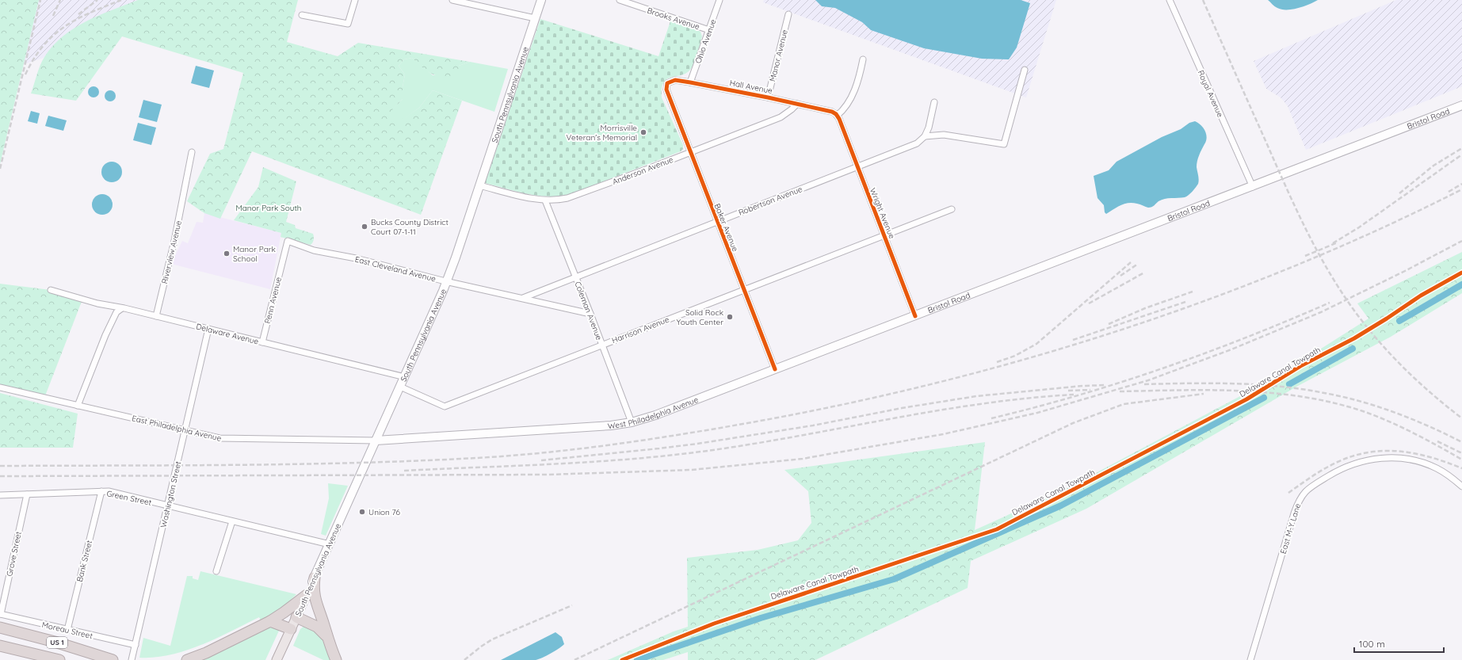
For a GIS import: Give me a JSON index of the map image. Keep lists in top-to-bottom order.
{
  "streets": {
    "highway": ["US 1"],
    "main road": ["South Pennsylvania Avenue", "Bristol Road", "West Philadelphia Avenue"],
    "street": [
      "Brooks Avenue",
      "Ohio Avenue",
      "Manor Avenue",
      "Hall Avenue",
      "Royal Avenue",
      "Anderson Avenue",
      "Robertson Avenue",
      "Wright Avenue",
      "Baker Avenue",
      "Riverview Avenue",
      "East Cleveland Avenue",
      "Penn Avenue",
      "Coleman Avenue",
      "Harrison Avenue",
      "Delaware Avenue",
      "East Philadelphia Avenue",
      "Washington Street",
      "Green Street",
      "East M-Y Lane",
      "Grove Street",
      "Bank Street",
      "Moreau Street"
    ],
    "cycle path": ["Delaware Canal Towpath"]
  },
  "crossings": [
    ["Brooks Avenue", "Ohio Avenue"],
    ["Ohio Avenue", "Hall Avenue"],
    ["Manor Avenue", "Hall Avenue"],
    ["Hall Avenue", "Anderson Avenue"],
    ["Hall Avenue", "Wright Avenue"],
    ["Hall Avenue", "Baker Avenue"],
    ["Royal Avenue", "Bristol Road"],
    ["South Pennsylvania Avenue", "Anderson Avenue"],
    ["South Pennsylvania Avenue", "East Cleveland Avenue"],
    ["South Pennsylvania Avenue", "Harrison Avenue"],
    ["South Pennsylvania Avenue", "Delaware Avenue"],
    ["South Pennsylvania Avenue", "West Philadelphia Avenue"],
    ["South Pennsylvania Avenue", "East Philadelphia Avenue"],
    ["South Pennsylvania Avenue", "Green Street"],
    ["Bristol Road", "Wright Avenue"],
    ["Bristol Road", "West Philadelphia Avenue"],
    ["Anderson Avenue", "Baker Avenue"],
    ["Anderson Avenue", "Coleman Avenue"],
    ["Robertson Avenue", "Wright Avenue"],
    ["Robertson Avenue", "Baker Avenue"],
    ["Robertson Avenue", "East Cleveland Avenue"],
    ["Robertson Avenue", "Coleman Avenue"],
    ["Wright Avenue", "Harrison Avenue"],
    ["Wright Avenue", "West Philadelphia Avenue"],
    ["Baker Avenue", "Harrison Avenue"],
    ["Baker Avenue", "West Philadelphia Avenue"],
    ["Riverview Avenue", "Delaware Avenue"],
    ["East Cleveland Avenue", "Penn Avenue"],
    ["East Cleveland Avenue", "Coleman Avenue"],
    ["Penn Avenue", "Delaware Avenue"],
    ["Coleman Avenue", "Harrison Avenue"],
    ["Coleman Avenue", "West Philadelphia Avenue"],
    ["Delaware Avenue", "Washington Street"],
    ["West Philadelphia Avenue", "East Philadelphia Avenue"],
    ["East Philadelphia Avenue", "Washington Street"],
    ["Washington Street", "Green Street"],
    ["Washington Street", "Moreau Street"],
    ["Green Street", "Grove Street"],
    ["Green Street", "Bank Street"],
    ["Grove Street", "Moreau Street"],
    ["Bank Street", "Moreau Street"]
  ],
  "parks": ["Manor Park South"],
  "places": [
    "Morrisville Veteran's Memorial",
    "Bucks County District Court 07-1-11",
    "Manor Park School",
    "Solid Rock Youth Center",
    "Union 76"
  ],
  "scale_bar": "100 m"
}
